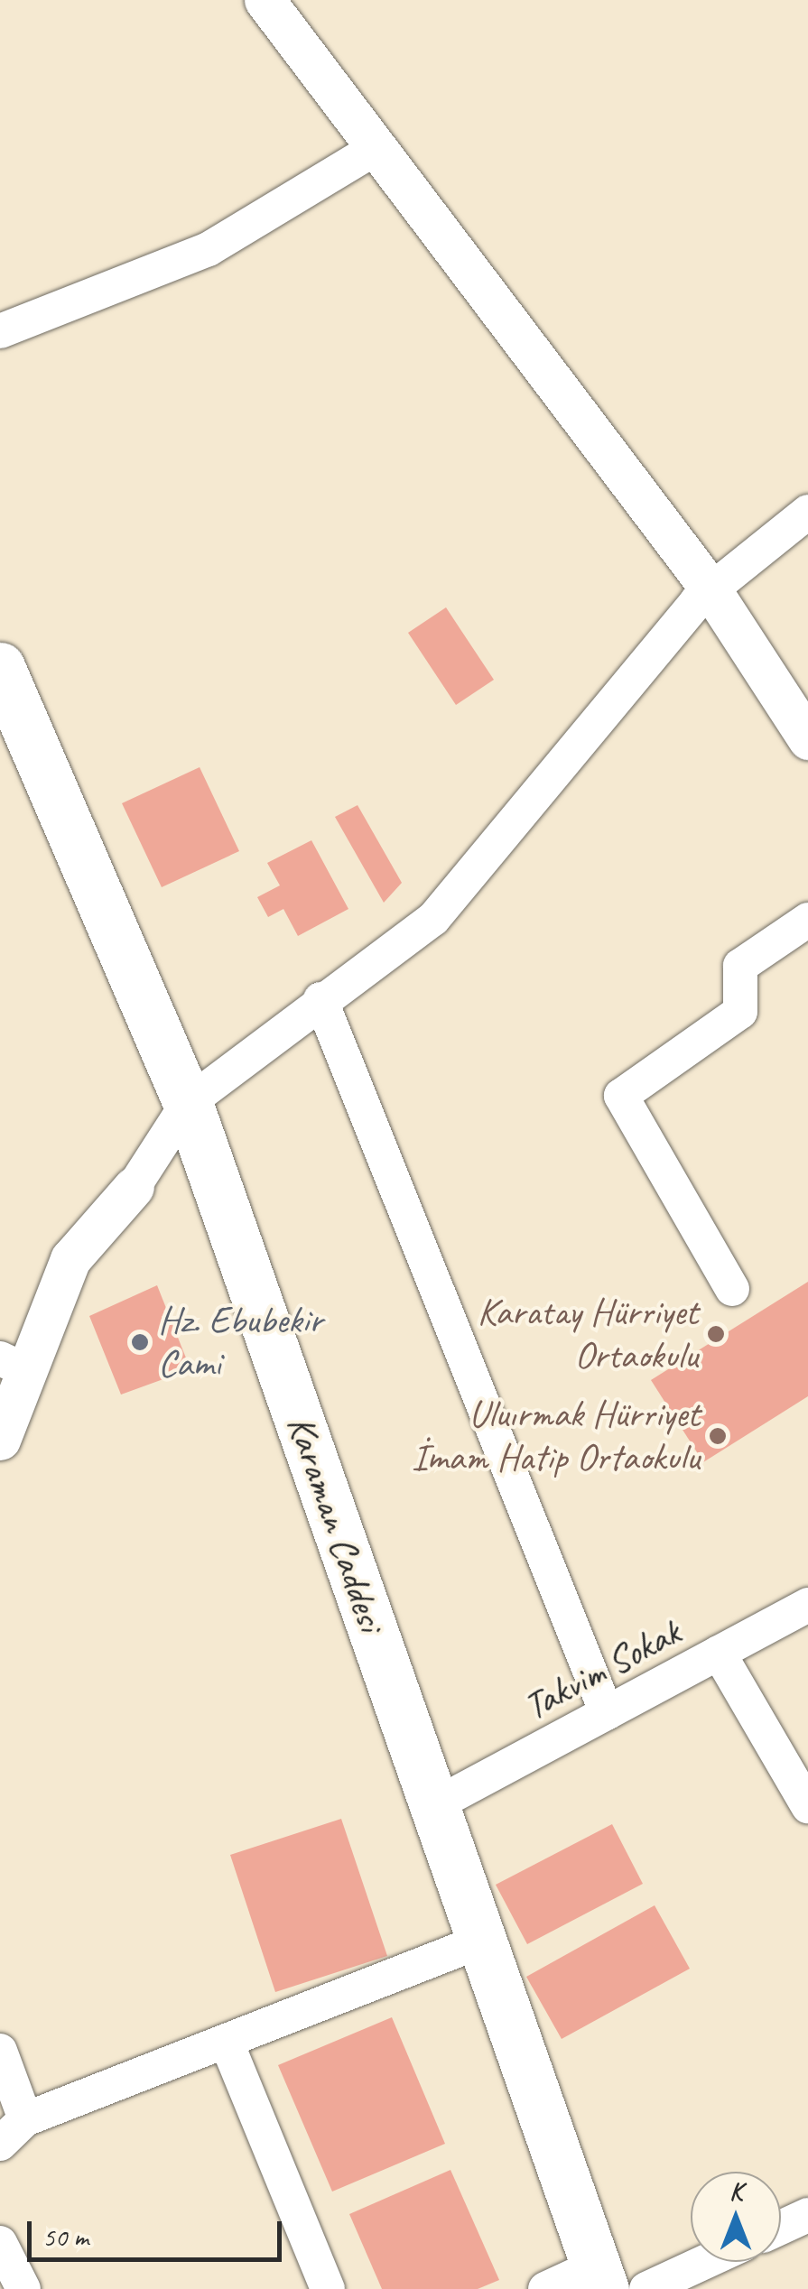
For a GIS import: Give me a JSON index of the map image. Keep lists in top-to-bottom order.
{
  "streets": {
    "main road": ["Karaman Caddesi"],
    "street": ["Takvim Sokak"]
  },
  "crossings": [
    ["Karaman Caddesi", "Takvim Sokak"]
  ],
  "places": ["Karatay Hürriyet Ortaokulu", "Hz. Ebubekir Cami", "Uluırmak Hürriyet İmam Hatip Ortaokulu"],
  "scale_bar": "50 m",
  "north": "top"
}
